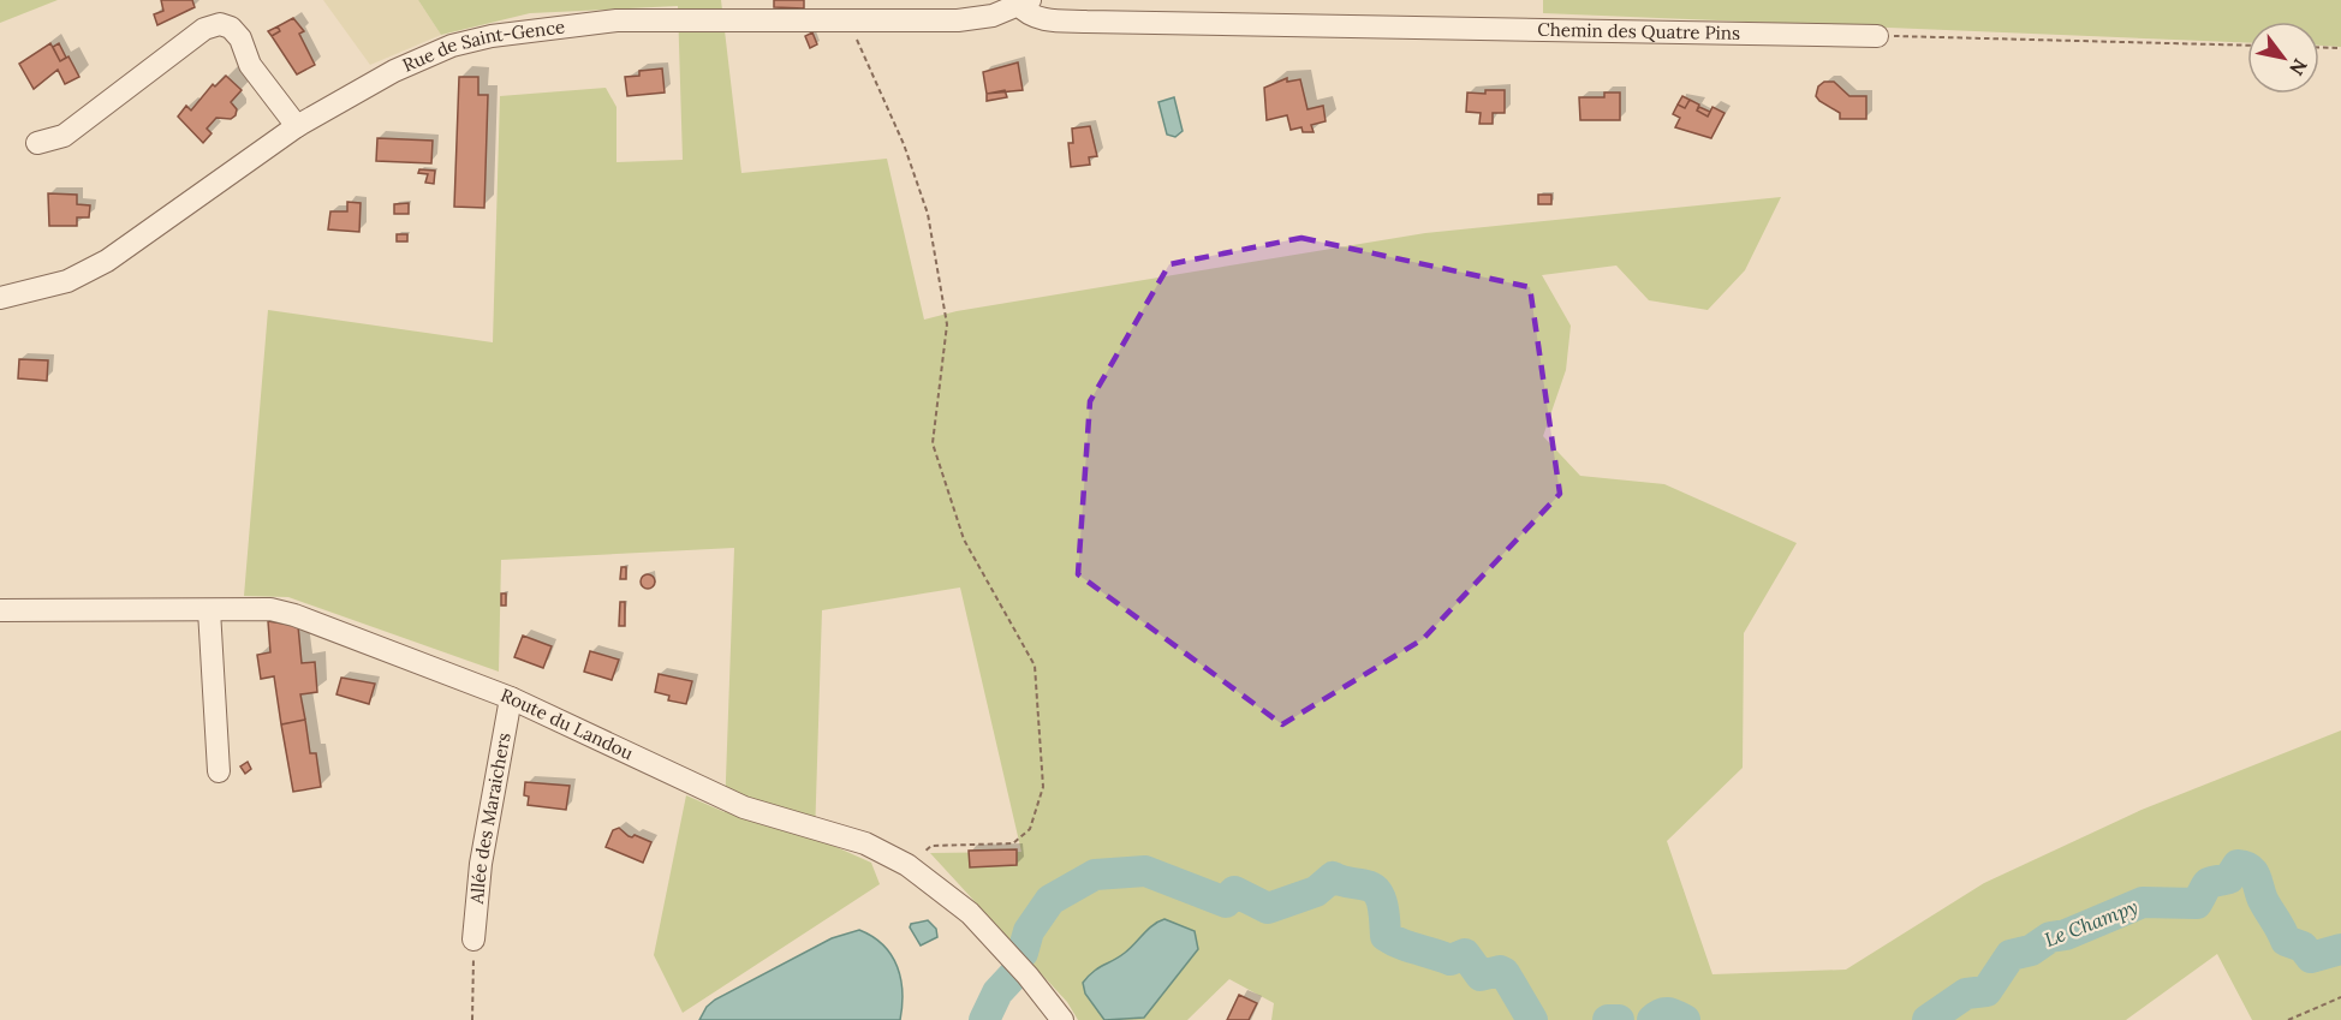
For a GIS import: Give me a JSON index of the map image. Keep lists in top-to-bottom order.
{
  "streets": {
    "street": [
      "Chemin des Quatre Pins",
      "Rue de Saint-Gence",
      "Route du Landou",
      "Allée des Maraichers"
    ]
  },
  "crossings": [
    ["Chemin des Quatre Pins", "Rue de Saint-Gence"],
    ["Route du Landou", "Allée des Maraichers"]
  ],
  "water": ["Le Champy"],
  "north": "bottom right"
}
